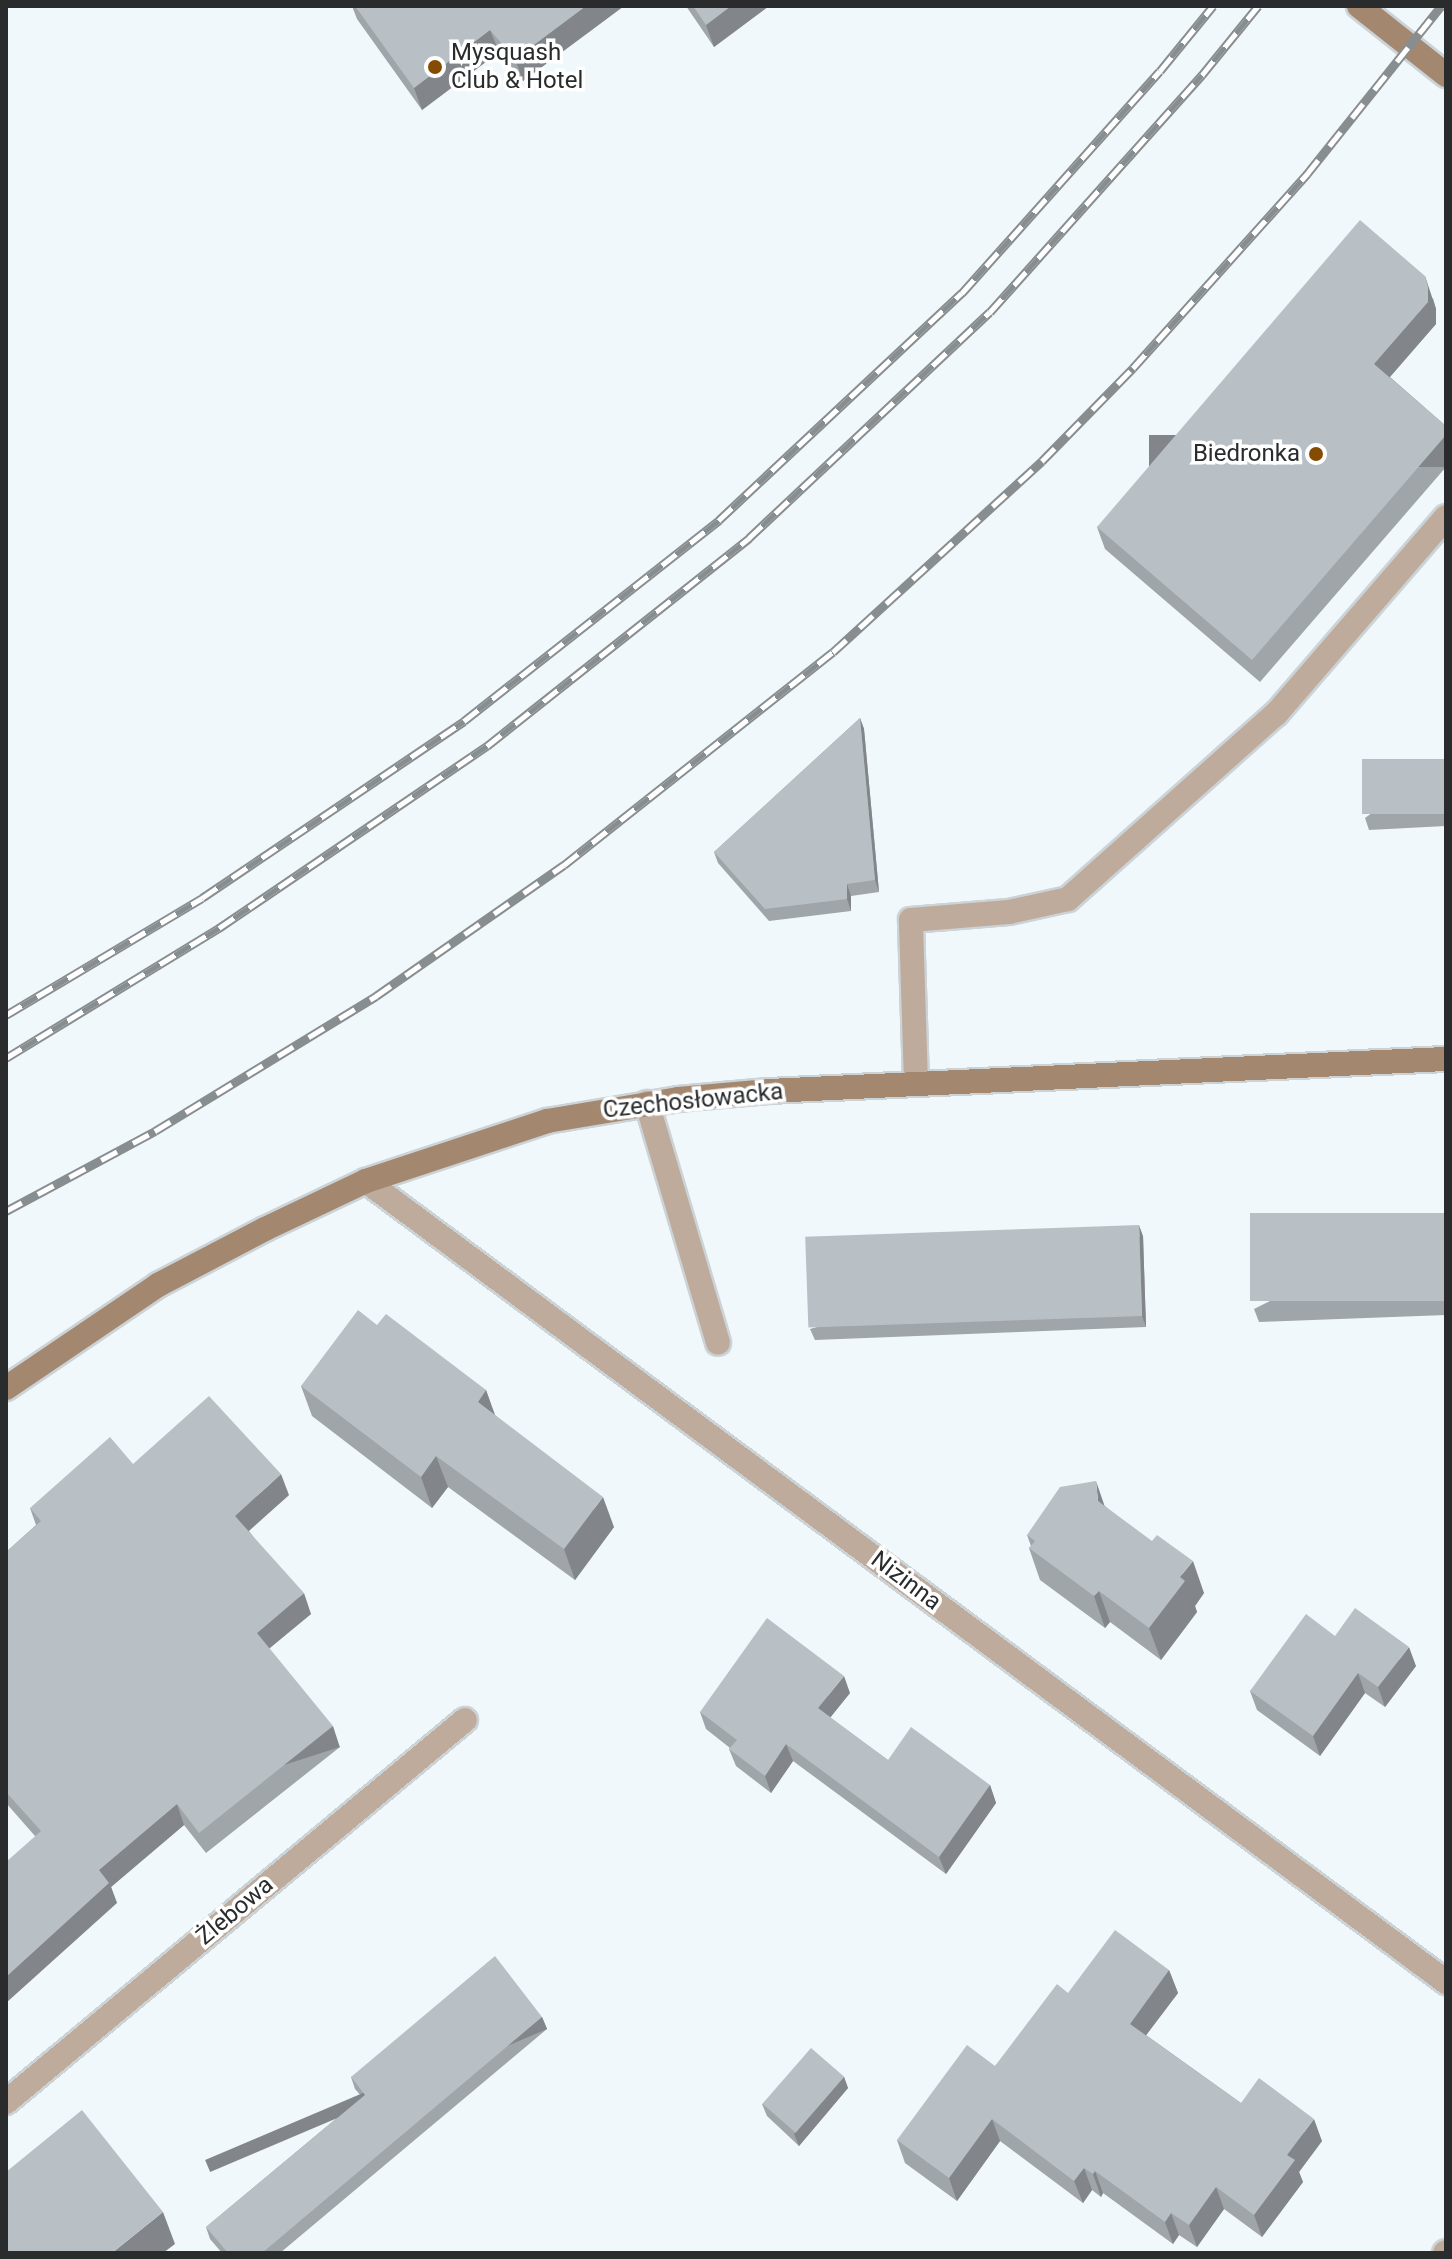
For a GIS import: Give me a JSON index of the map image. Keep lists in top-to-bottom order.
{
  "streets": {
    "street": ["Czechosłowacka", "Nizinna", "Żlebowa"]
  },
  "crossings": [
    ["Czechosłowacka", "Nizinna"]
  ],
  "places": ["Mysquash Club & Hotel", "Biedronka"]
}
